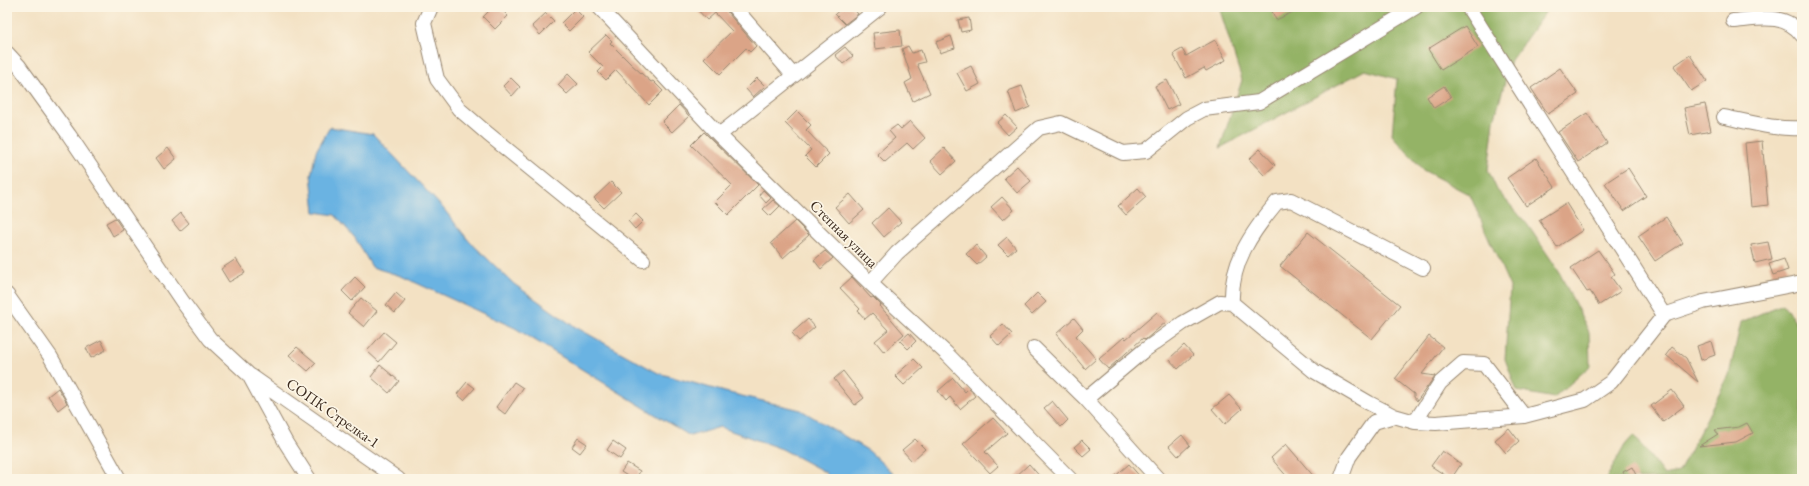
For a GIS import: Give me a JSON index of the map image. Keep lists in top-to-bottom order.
{
  "streets": {
    "street": ["Степная улица", "СОПК Стрелка-1"]
  }
}
